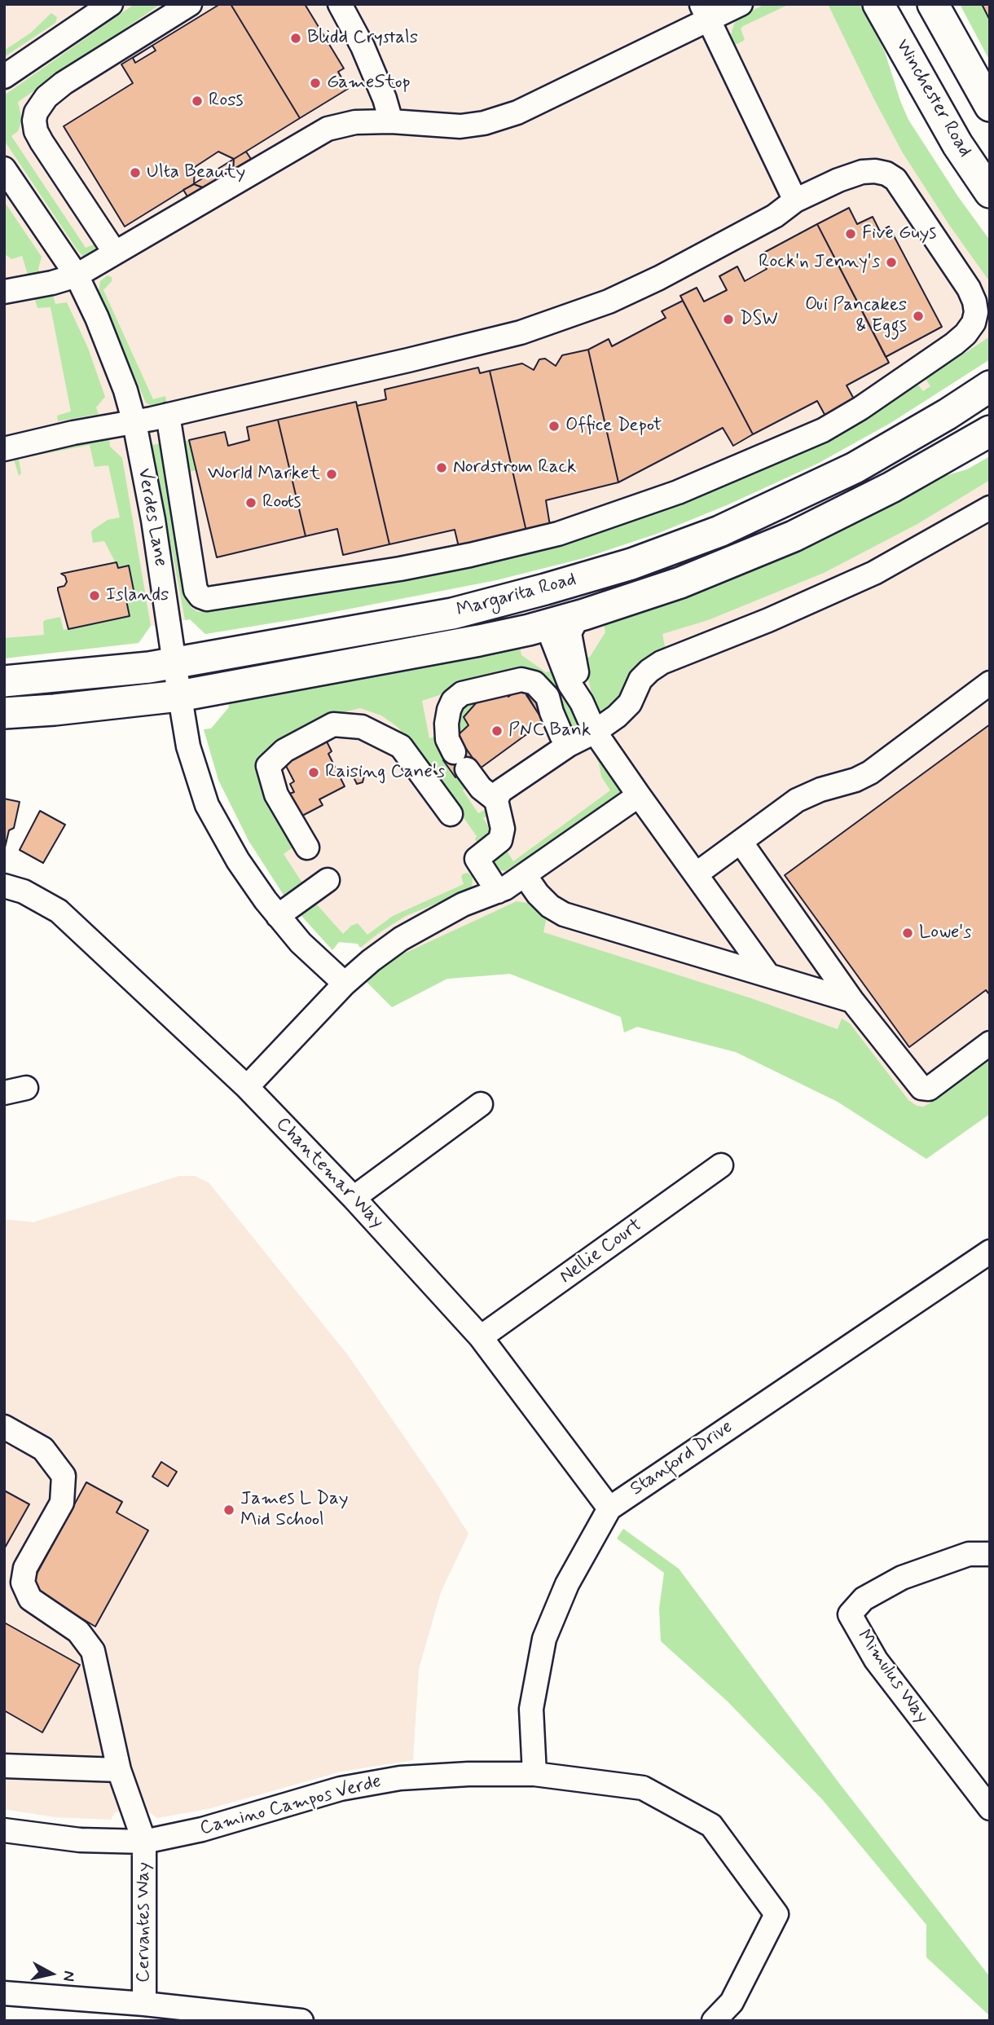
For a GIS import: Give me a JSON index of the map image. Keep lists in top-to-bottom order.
{
  "streets": {
    "main road": ["Winchester Road", "Margarita Road"],
    "street": [
      "Verdes Lane",
      "Chantemar Way",
      "Nellie Court",
      "Stanford Drive",
      "Mimulus Way",
      "Camino Campos Verde",
      "Cervantes Way"
    ]
  },
  "crossings": [
    ["Verdes Lane", "Margarita Road"],
    ["Chantemar Way", "Nellie Court"],
    ["Chantemar Way", "Stanford Drive"],
    ["Stanford Drive", "Camino Campos Verde"],
    ["Camino Campos Verde", "Cervantes Way"]
  ],
  "places": [
    "Blidd Crystals",
    "GameStop",
    "Ross",
    "Ulta Beauty",
    "Five Guys",
    "Rock'n Jenny's",
    "Oui Pancakes & Eggs",
    "DSW",
    "Office Depot",
    "Nordstrom Rack",
    "World Market",
    "Roots",
    "Islands",
    "PNC Bank",
    "Raising Cane's",
    "Lowe's",
    "James L Day Mid School"
  ],
  "north": "right"
}
